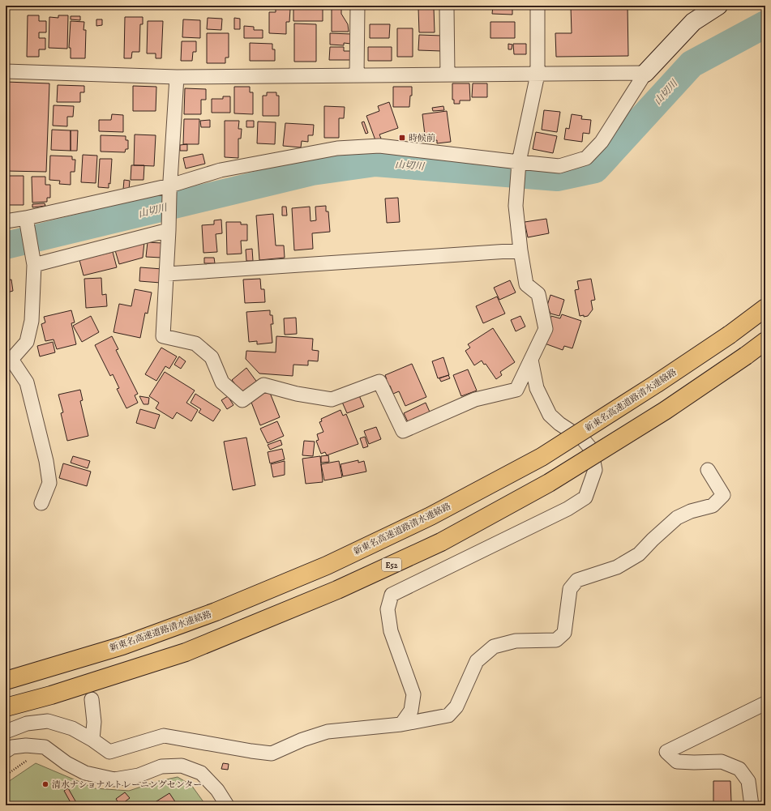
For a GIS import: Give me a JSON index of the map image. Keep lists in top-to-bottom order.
{
  "streets": {
    "highway": ["新東名高速道路清水連絡路", "E52"]
  },
  "water": ["山切川"],
  "places": {
    "transit": ["時候前"],
    "other": ["清水ナショナルトレーニングセンター"]
  }
}
